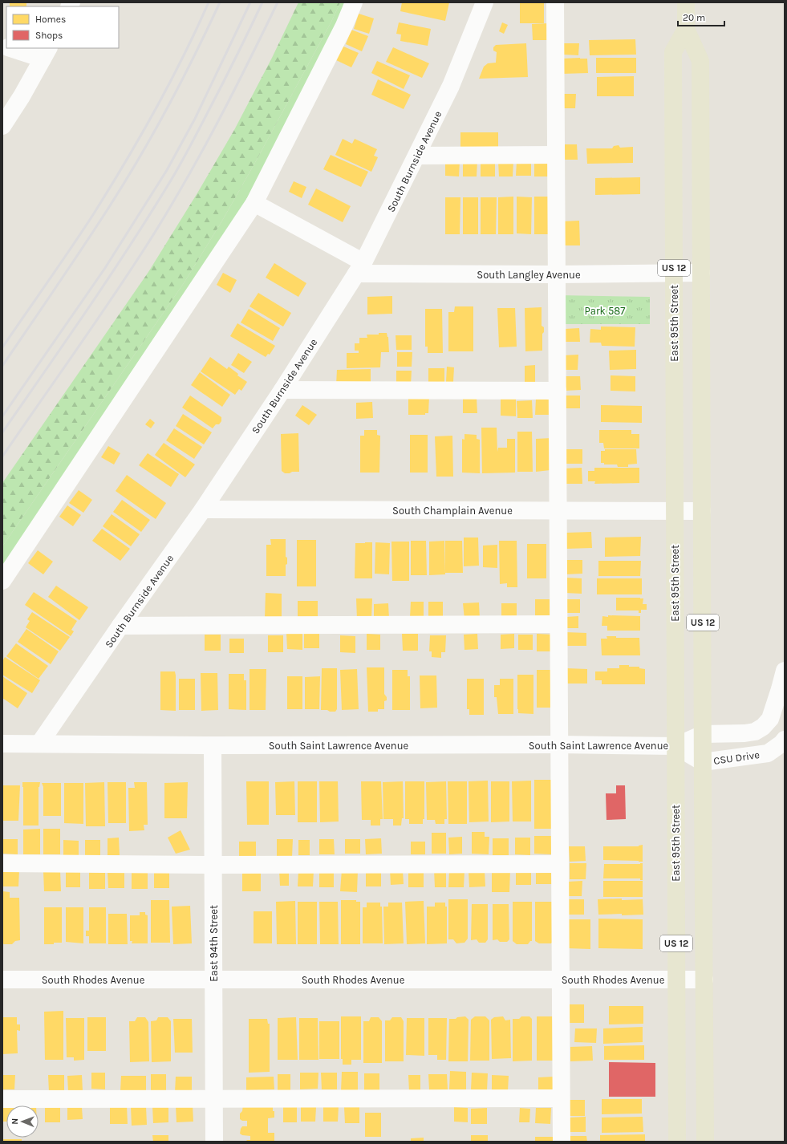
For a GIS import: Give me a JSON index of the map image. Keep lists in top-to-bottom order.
{
  "streets": {
    "main road": ["US 12", "East 95th Street"],
    "street": [
      "South Burnside Avenue",
      "South Langley Avenue",
      "South Champlain Avenue",
      "South Saint Lawrence Avenue",
      "CSU Drive",
      "East 94th Street",
      "South Rhodes Avenue"
    ]
  },
  "crossings": [
    ["South Burnside Avenue", "South Langley Avenue"],
    ["South Burnside Avenue", "South Champlain Avenue"],
    ["South Burnside Avenue", "South Saint Lawrence Avenue"],
    ["South Langley Avenue", "East 95th Street"],
    ["East 95th Street", "South Champlain Avenue"],
    ["East 95th Street", "South Saint Lawrence Avenue"],
    ["East 95th Street", "CSU Drive"],
    ["East 95th Street", "South Rhodes Avenue"],
    ["South Saint Lawrence Avenue", "East 94th Street"],
    ["East 94th Street", "South Rhodes Avenue"]
  ],
  "parks": ["Park 587"],
  "legend": ["Homes", "Shops"],
  "scale_bar": "20 m",
  "north": "left"
}
